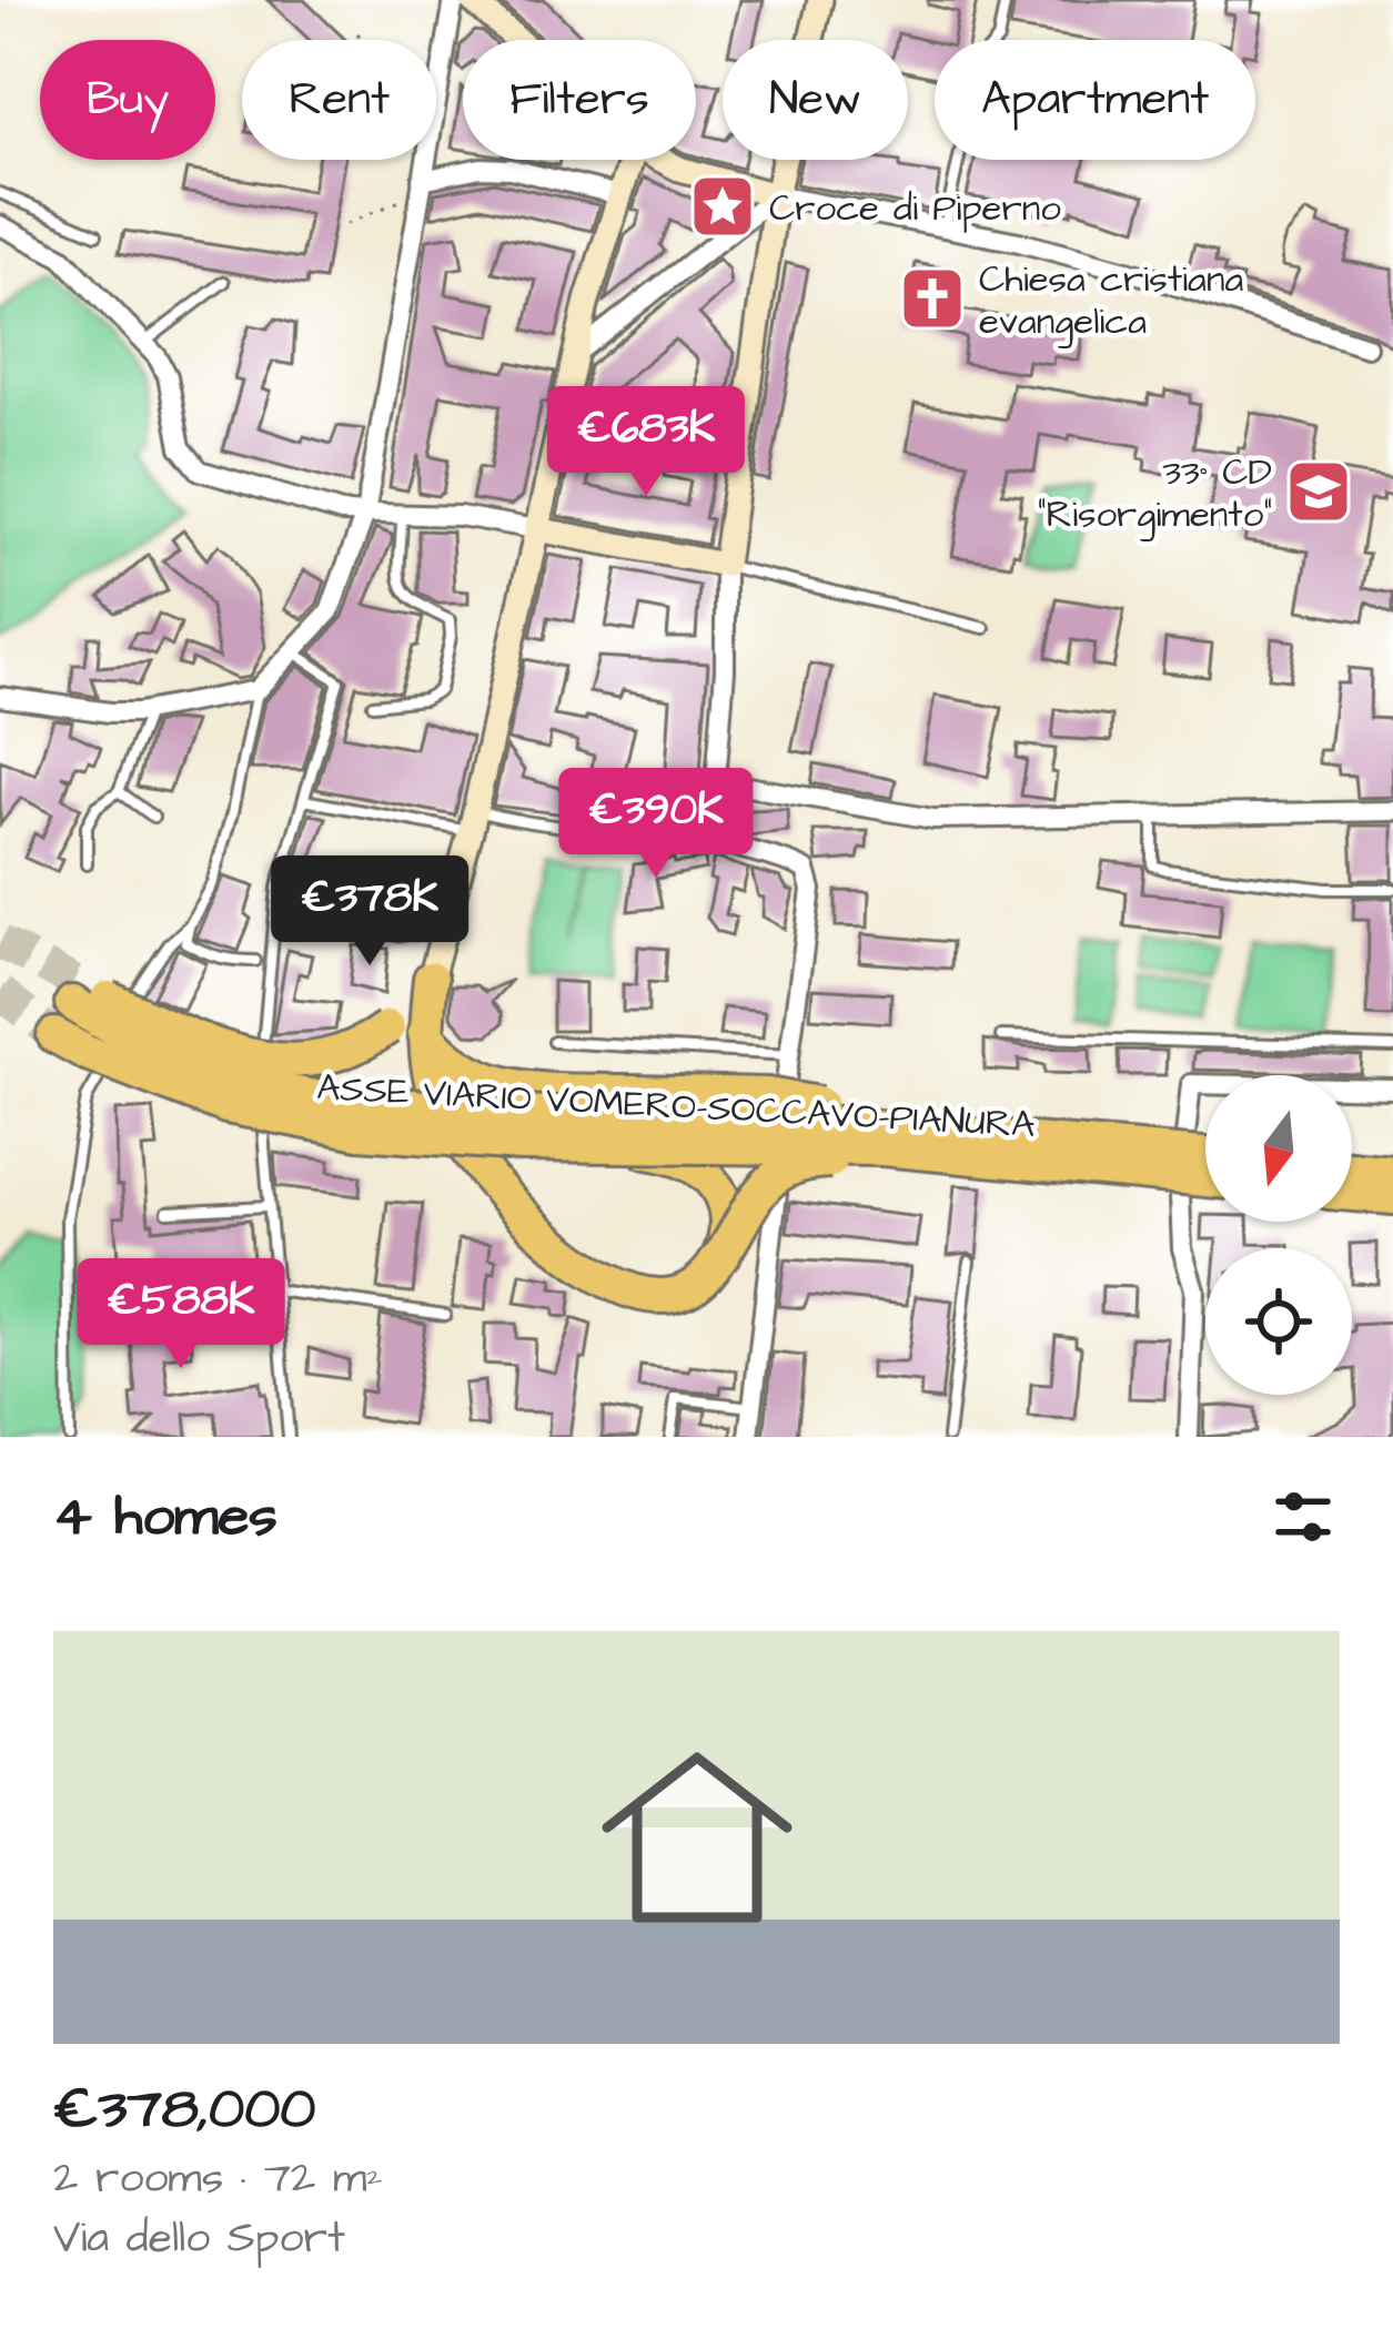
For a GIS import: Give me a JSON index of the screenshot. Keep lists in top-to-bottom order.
{
  "streets": {
    "highway": ["ASSE VIARIO VOMERO-SOCCAVO-PIANURA"]
  },
  "places": {
    "place": ["Croce di Piperno"],
    "church": ["Chiesa cristiana evangelica"],
    "school or university": ["33° CD \"Risorgimento\""]
  },
  "north": "bottom",
  "page": {
    "chip": [
      "Buy",
      "Rent",
      "Filters",
      "New",
      "Apartment"
    ],
    "price": [
      "€683K",
      "€390K",
      "€378K",
      "€588K"
    ],
    "heading": "4 homes",
    "list": [
      {
        "name": "€378,000",
        "note": "2 rooms · 72 m² · Via dello Sport"
      }
    ]
  }
}
